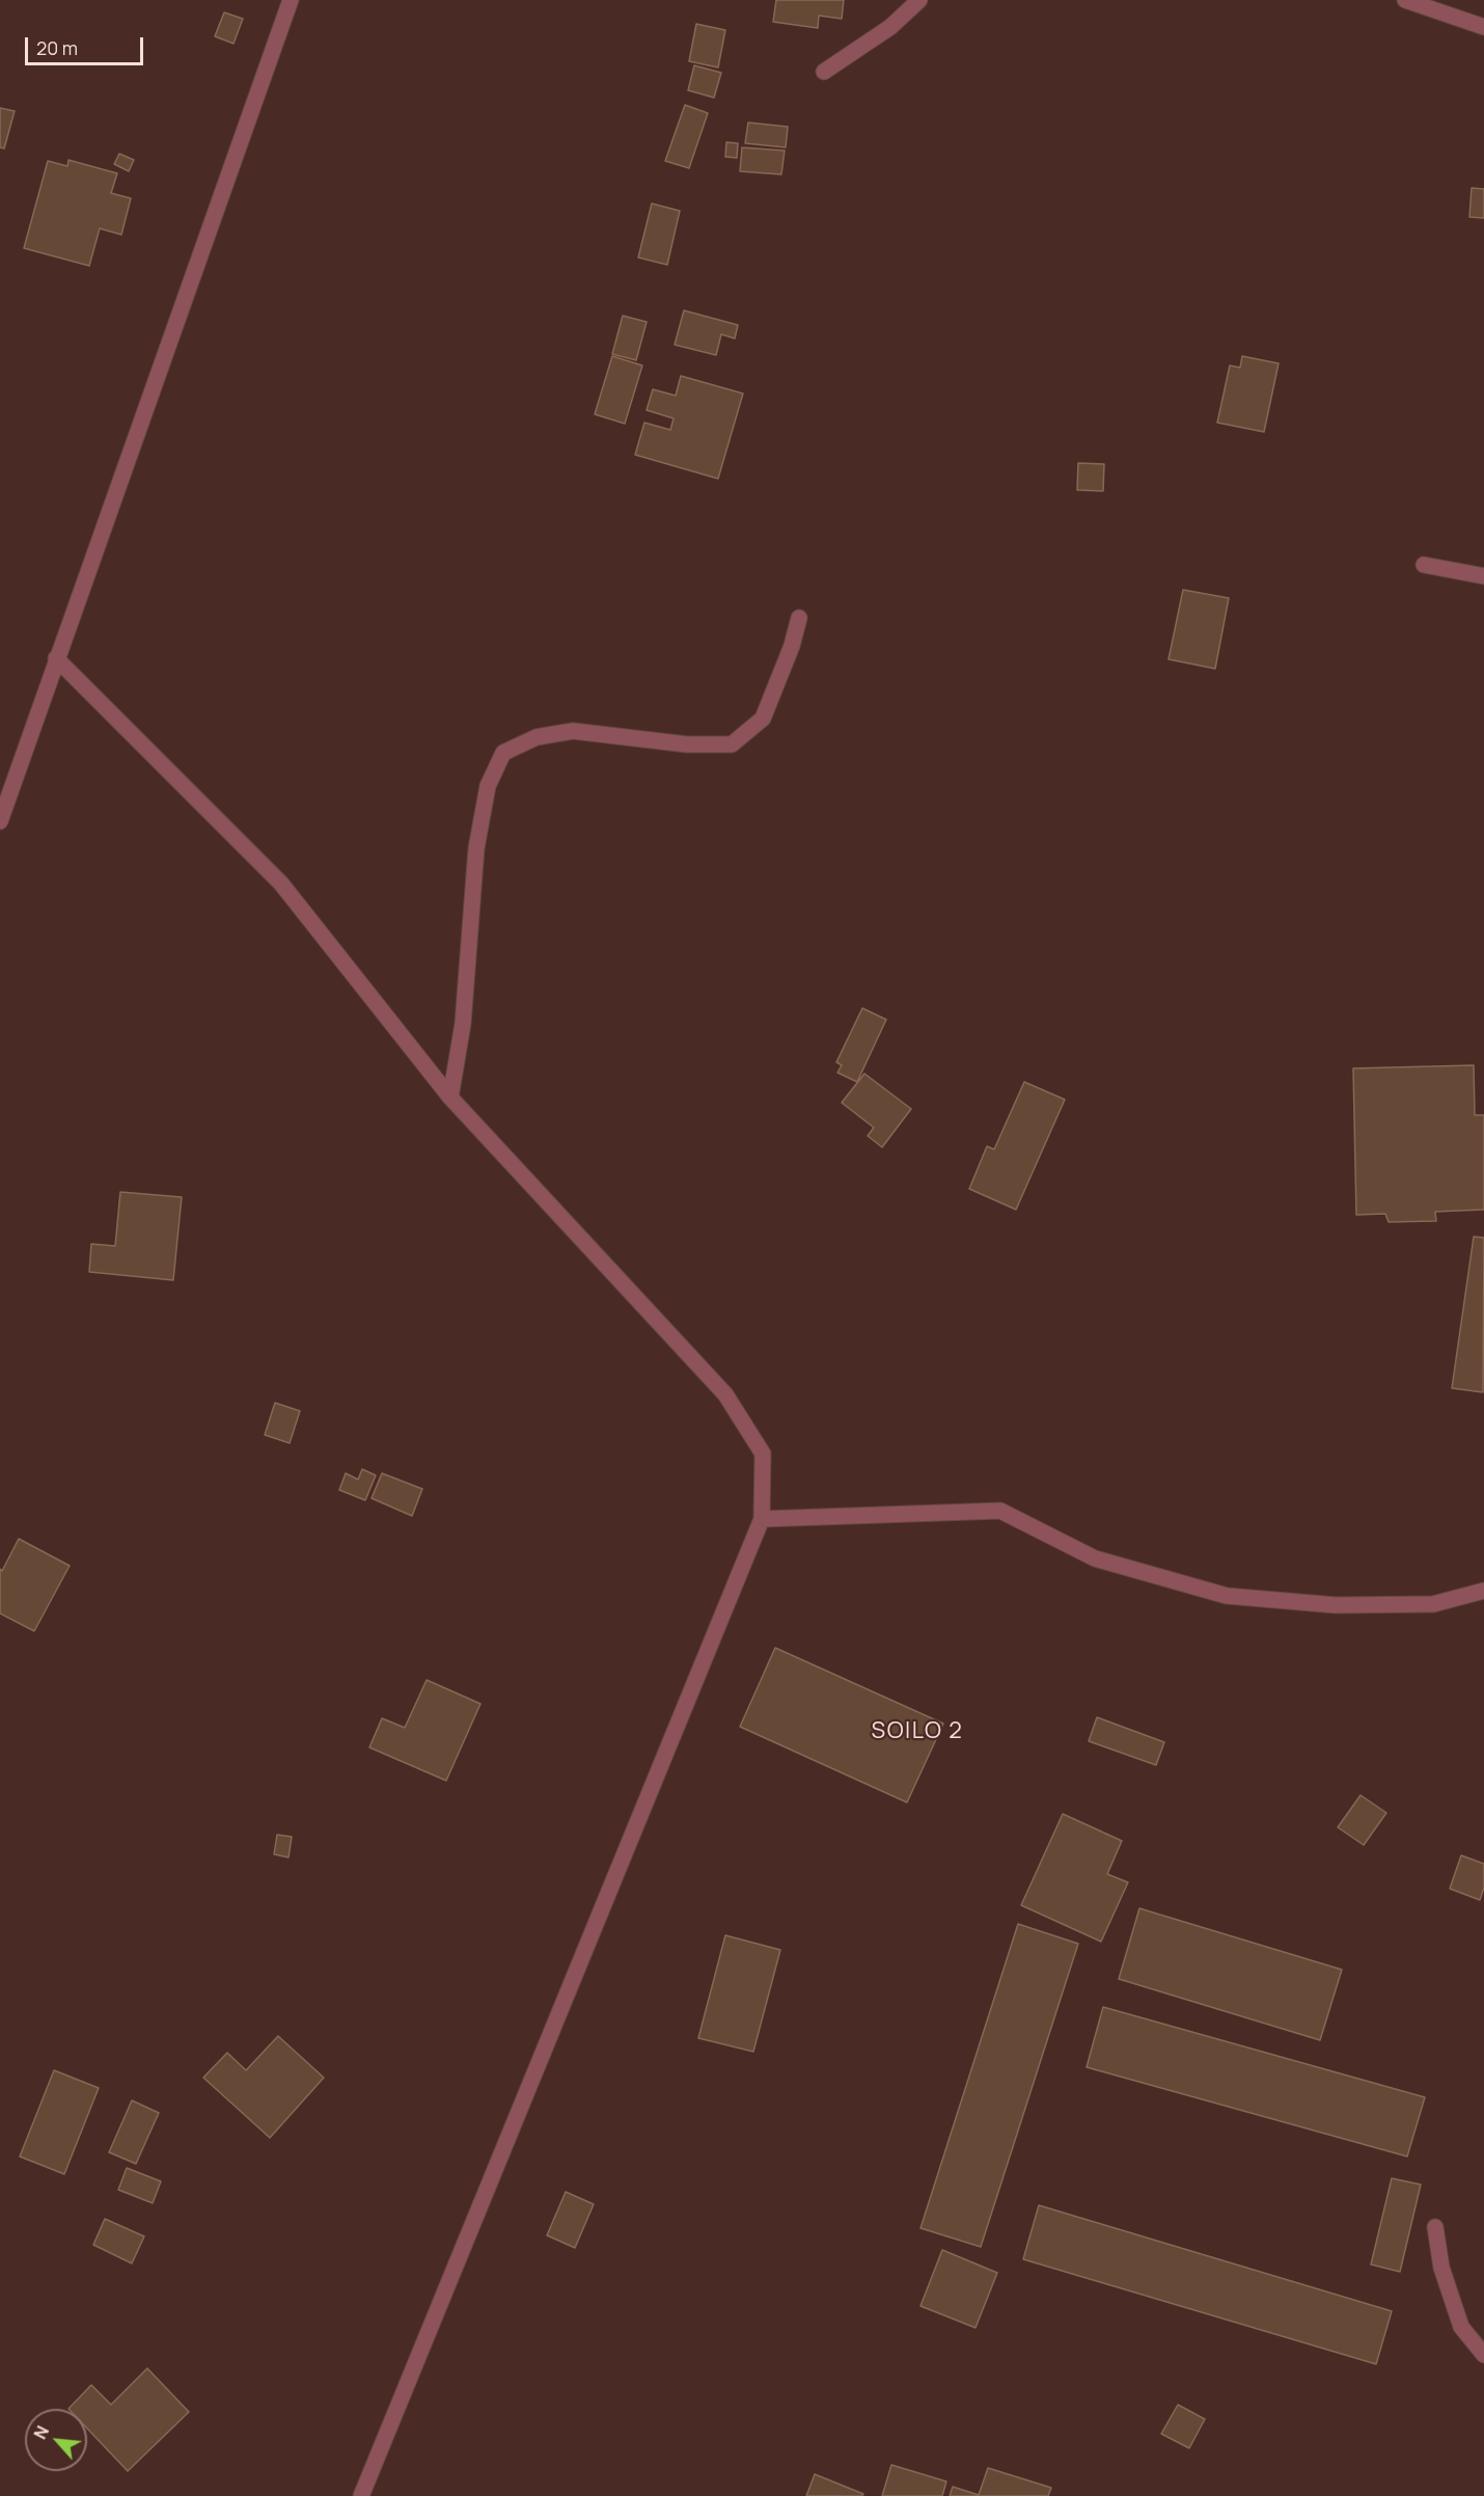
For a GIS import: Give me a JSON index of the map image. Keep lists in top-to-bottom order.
{
  "districts": ["SOILO 2"],
  "scale_bar": "20 m",
  "north": "top left"
}
